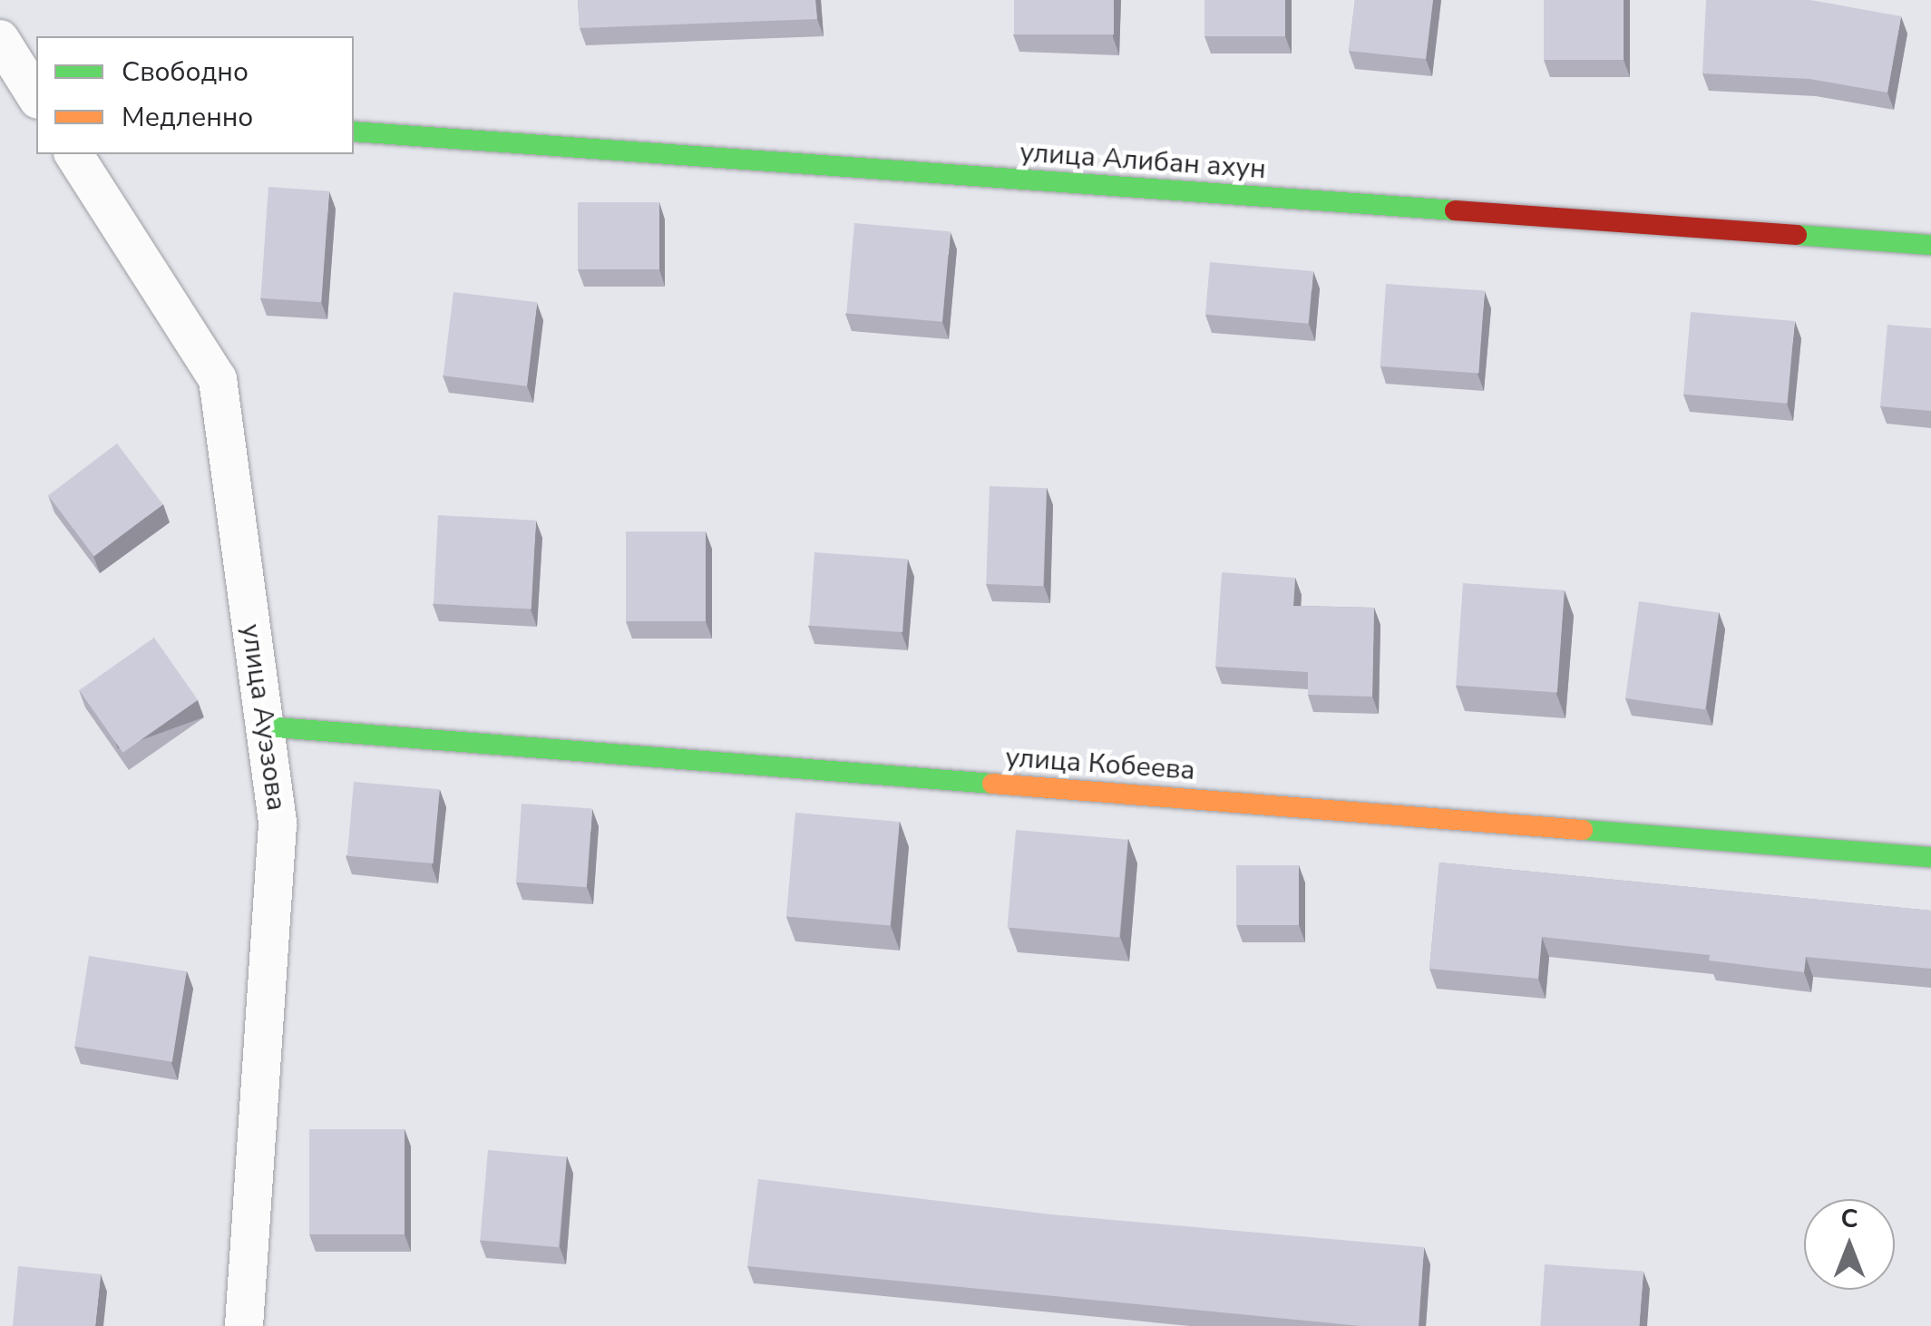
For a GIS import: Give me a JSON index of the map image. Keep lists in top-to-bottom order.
{
  "streets": {
    "street": ["улица Алибан ахун", "улица Ауэзова", "улица Кобеева"]
  },
  "crossings": [
    ["улица Ауэзова", "улица Кобеева"]
  ],
  "legend": ["Свободно", "Медленно"],
  "north": "top"
}
